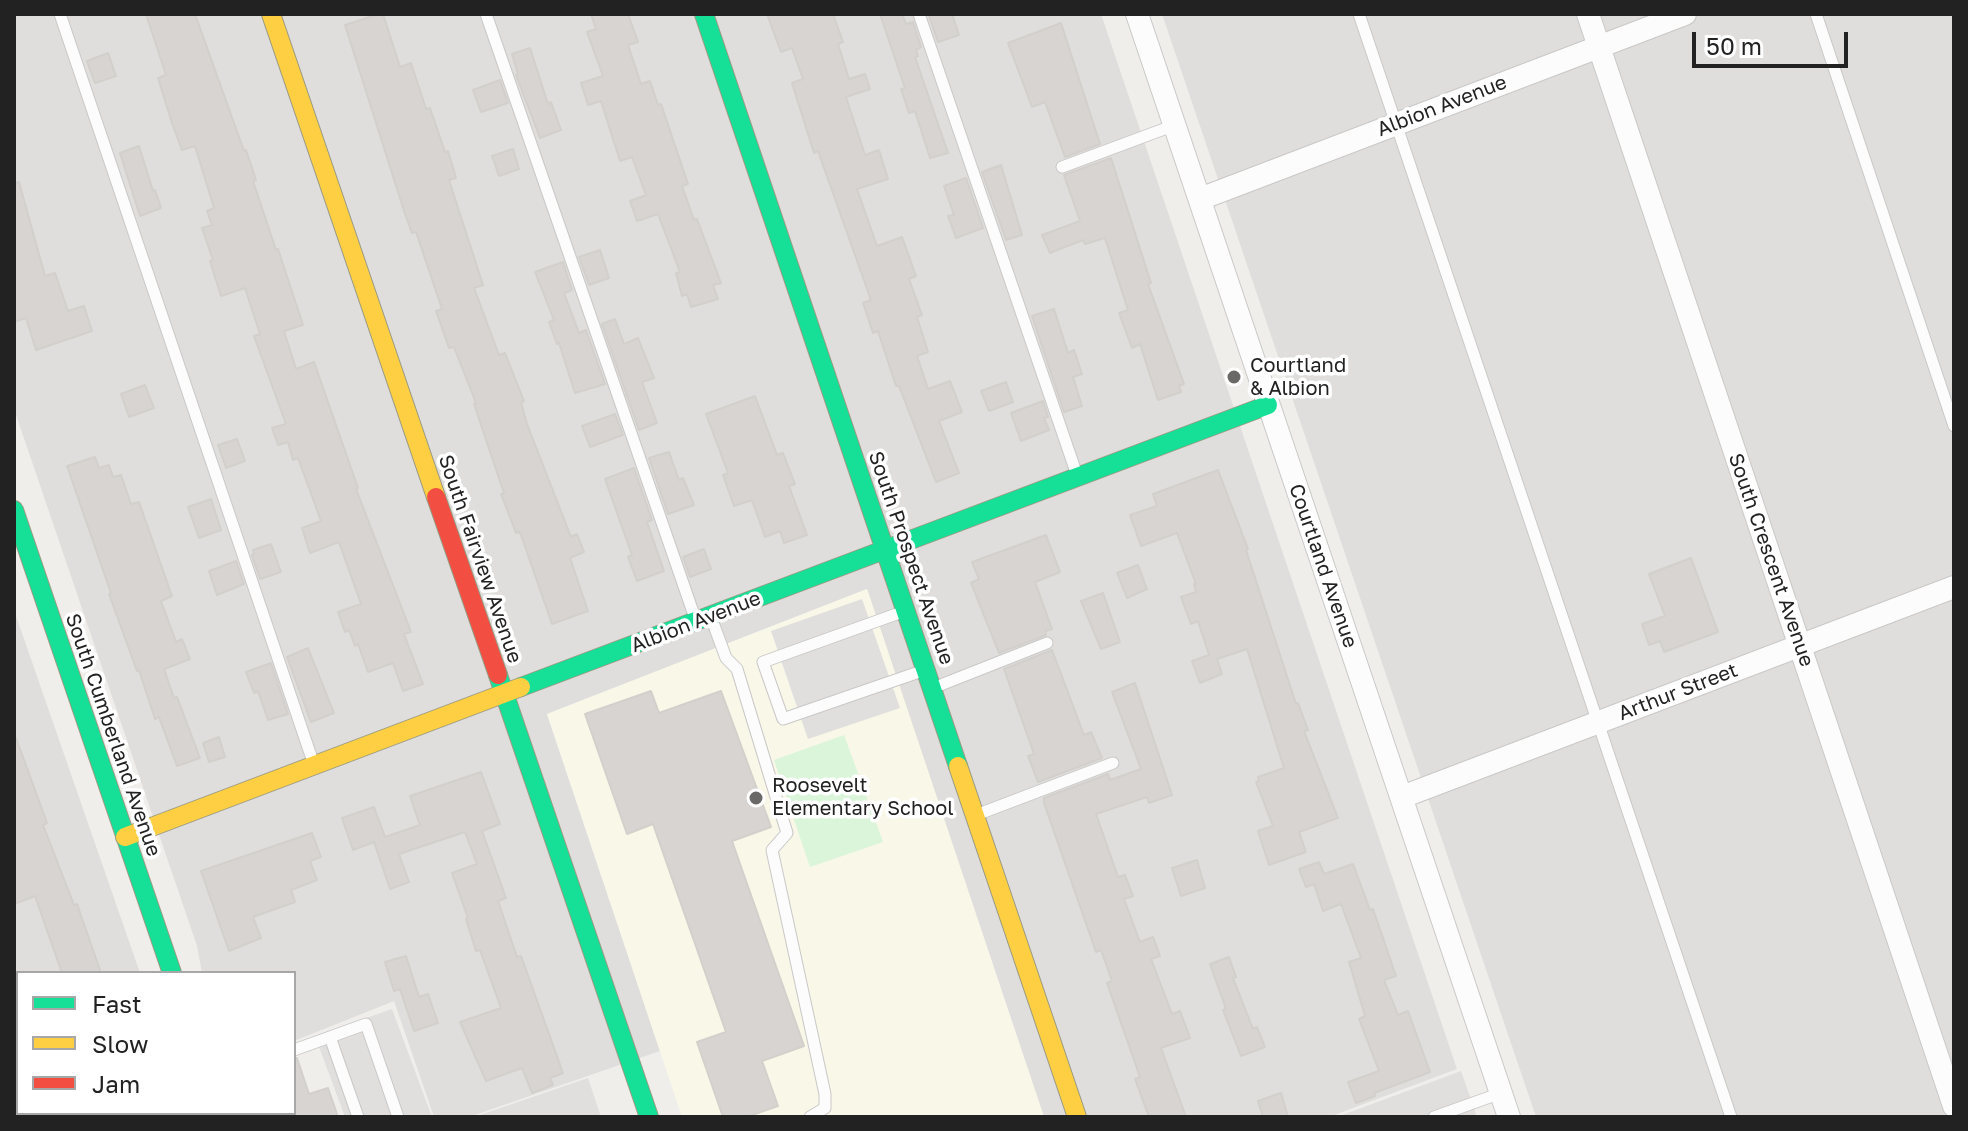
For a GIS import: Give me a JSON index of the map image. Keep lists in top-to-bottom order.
{
  "streets": {
    "street": [
      "Albion Avenue",
      "South Prospect Avenue",
      "South Fairview Avenue",
      "South Crescent Avenue",
      "Courtland Avenue",
      "Arthur Street",
      "South Cumberland Avenue"
    ]
  },
  "crossings": [
    ["Albion Avenue", "South Prospect Avenue"],
    ["Albion Avenue", "South Fairview Avenue"],
    ["Albion Avenue", "South Crescent Avenue"],
    ["Albion Avenue", "Courtland Avenue"],
    ["Albion Avenue", "South Cumberland Avenue"],
    ["South Crescent Avenue", "Arthur Street"],
    ["Courtland Avenue", "Arthur Street"]
  ],
  "places": ["Courtland & Albion", "Roosevelt Elementary School"],
  "legend": ["Fast", "Slow", "Jam"],
  "scale_bar": "50 m"
}
